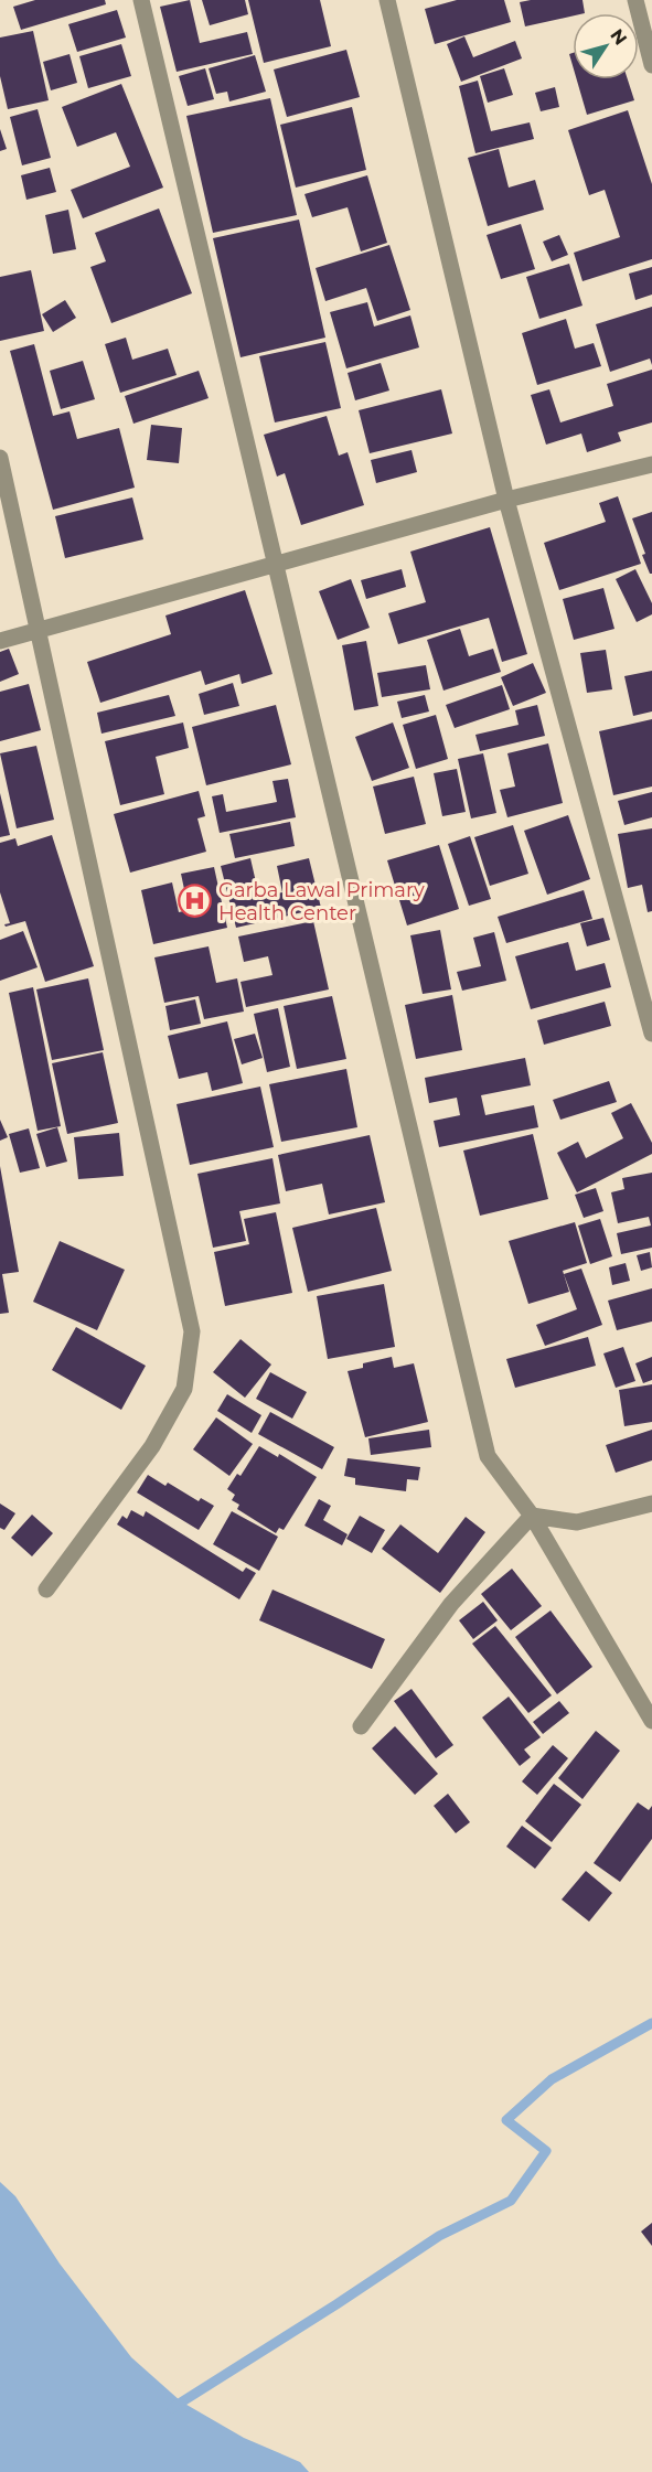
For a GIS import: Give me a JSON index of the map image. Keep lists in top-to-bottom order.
{
  "places": {
    "hospital": ["Garba Lawal Primary Health Center"]
  },
  "north": "top right"
}
